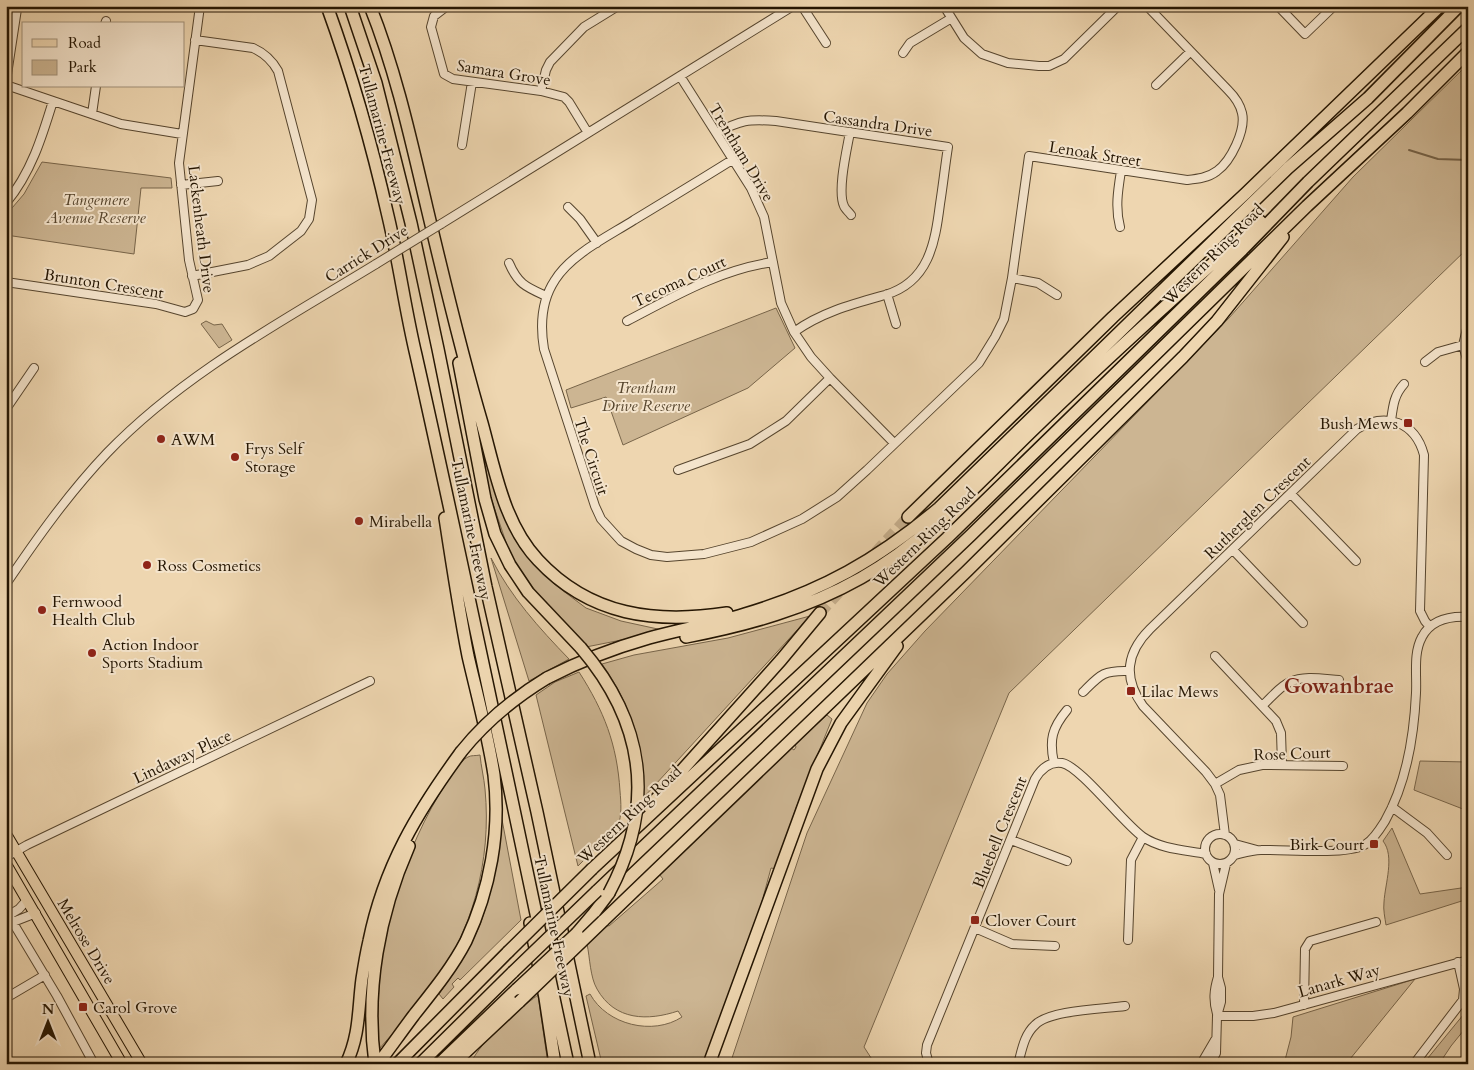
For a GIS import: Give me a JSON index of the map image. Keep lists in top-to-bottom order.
{
  "streets": {
    "highway": ["Tullamarine Freeway", "Western Ring Road"],
    "main road": ["Melrose Drive"],
    "street": [
      "Samara Grove",
      "Cassandra Drive",
      "Trentham Drive",
      "Lenoak Street",
      "Lackenheath Drive",
      "Carrick Drive",
      "Tecoma Court",
      "Brunton Crescent",
      "The Circuit",
      "Rutherglen Crescent",
      "Rose Court",
      "Lindaway Place",
      "Bluebell Crescent",
      "Lanark Way"
    ]
  },
  "crossings": [
    ["Samara Grove", "Carrick Drive"],
    ["Cassandra Drive", "Trentham Drive"],
    ["Trentham Drive", "Lenoak Street"],
    ["Trentham Drive", "Carrick Drive"],
    ["Trentham Drive", "Tecoma Court"],
    ["Trentham Drive", "The Circuit"],
    ["Lenoak Street", "The Circuit"],
    ["Lackenheath Drive", "Brunton Crescent"],
    ["Lindaway Place", "Melrose Drive"]
  ],
  "districts": ["Gowanbrae"],
  "parks": ["Tangemere Avenue Reserve", "Trentham Drive Reserve"],
  "places": {
    "transit": [
      "Bush Mews",
      "Lilac Mews",
      "Birk Court",
      "Clover Court",
      "Carol Grove"
    ],
    "other": [
      "AWM",
      "Frys Self Storage",
      "Mirabella",
      "Ross Cosmetics",
      "Fernwood Health Club",
      "Action Indoor Sports Stadium"
    ]
  },
  "legend": ["Road", "Park"],
  "north": "top"
}
